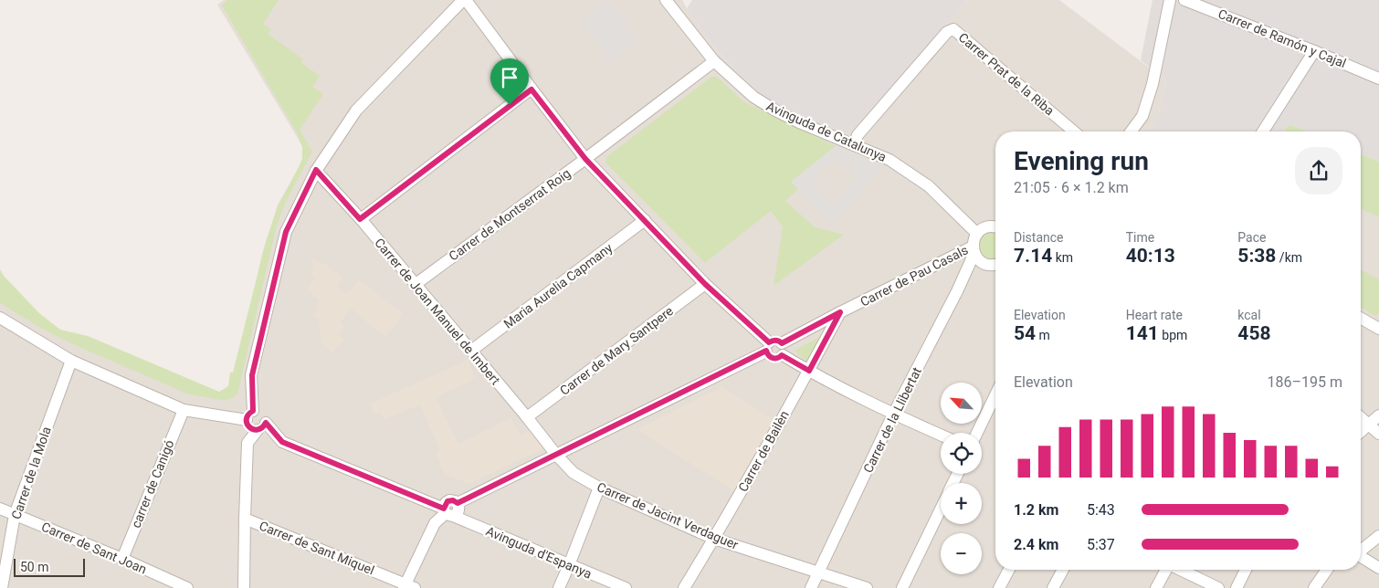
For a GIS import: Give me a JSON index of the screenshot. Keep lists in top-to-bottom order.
{
  "streets": {
    "street": [
      "Carrer de Ramón y Cajal",
      "Carrer Prat de la Riba",
      "Avinguda de Catalunya",
      "Carrer de Montserrat Roig",
      "Carrer de Pau Casals",
      "Maria Aurelia Capmany",
      "Carrer de Joan Manuel de Imbert",
      "Carrer de Mary Santpere",
      "Carrer de la Llibertat",
      "Carrer de Bailèn",
      "Carrer de la Mola",
      "carrer de Canigó",
      "Carrer de Jacint Verdaguer",
      "Carrer de Sant Joan",
      "Carrer de Sant Miquel",
      "Avinguda d'Espanya"
    ]
  },
  "crossings": [
    ["Carrer Prat de la Riba", "Avinguda de Catalunya"],
    ["Avinguda de Catalunya", "Carrer de Montserrat Roig"],
    ["Avinguda de Catalunya", "Carrer de la Llibertat"],
    ["Carrer de Montserrat Roig", "Carrer de Joan Manuel de Imbert"],
    ["Carrer de Pau Casals", "Carrer de la Llibertat"],
    ["Carrer de Pau Casals", "Carrer de Bailèn"],
    ["Maria Aurelia Capmany", "Carrer de Joan Manuel de Imbert"],
    ["Carrer de Joan Manuel de Imbert", "Carrer de Mary Santpere"],
    ["Carrer de Joan Manuel de Imbert", "Carrer de Jacint Verdaguer"],
    ["Carrer de la Llibertat", "Carrer de Jacint Verdaguer"],
    ["Carrer de Bailèn", "Carrer de Jacint Verdaguer"],
    ["Carrer de la Mola", "Carrer de Sant Joan"],
    ["carrer de Canigó", "Carrer de Sant Joan"]
  ],
  "scale_bar": "50 m",
  "north": "top left",
  "page": {
    "heading": ["Evening run", "21:05 · 6 × 1.2 km"],
    "stats": [
      ["Distance", "7.14 km"],
      ["Time", "40:13"],
      ["Pace", "5:38 /km"],
      ["Elevation", "54 m"],
      ["Heart rate", "141 bpm"],
      ["kcal", "458"]
    ],
    "chart": ["Elevation", "186–195 m"],
    "map_buttons": ["+", "−"],
    "list": [
      {
        "name": "1.2 km",
        "note": "5:43"
      },
      {
        "name": "2.4 km",
        "note": "5:37"
      }
    ],
    "scale": "50 m"
  }
}
